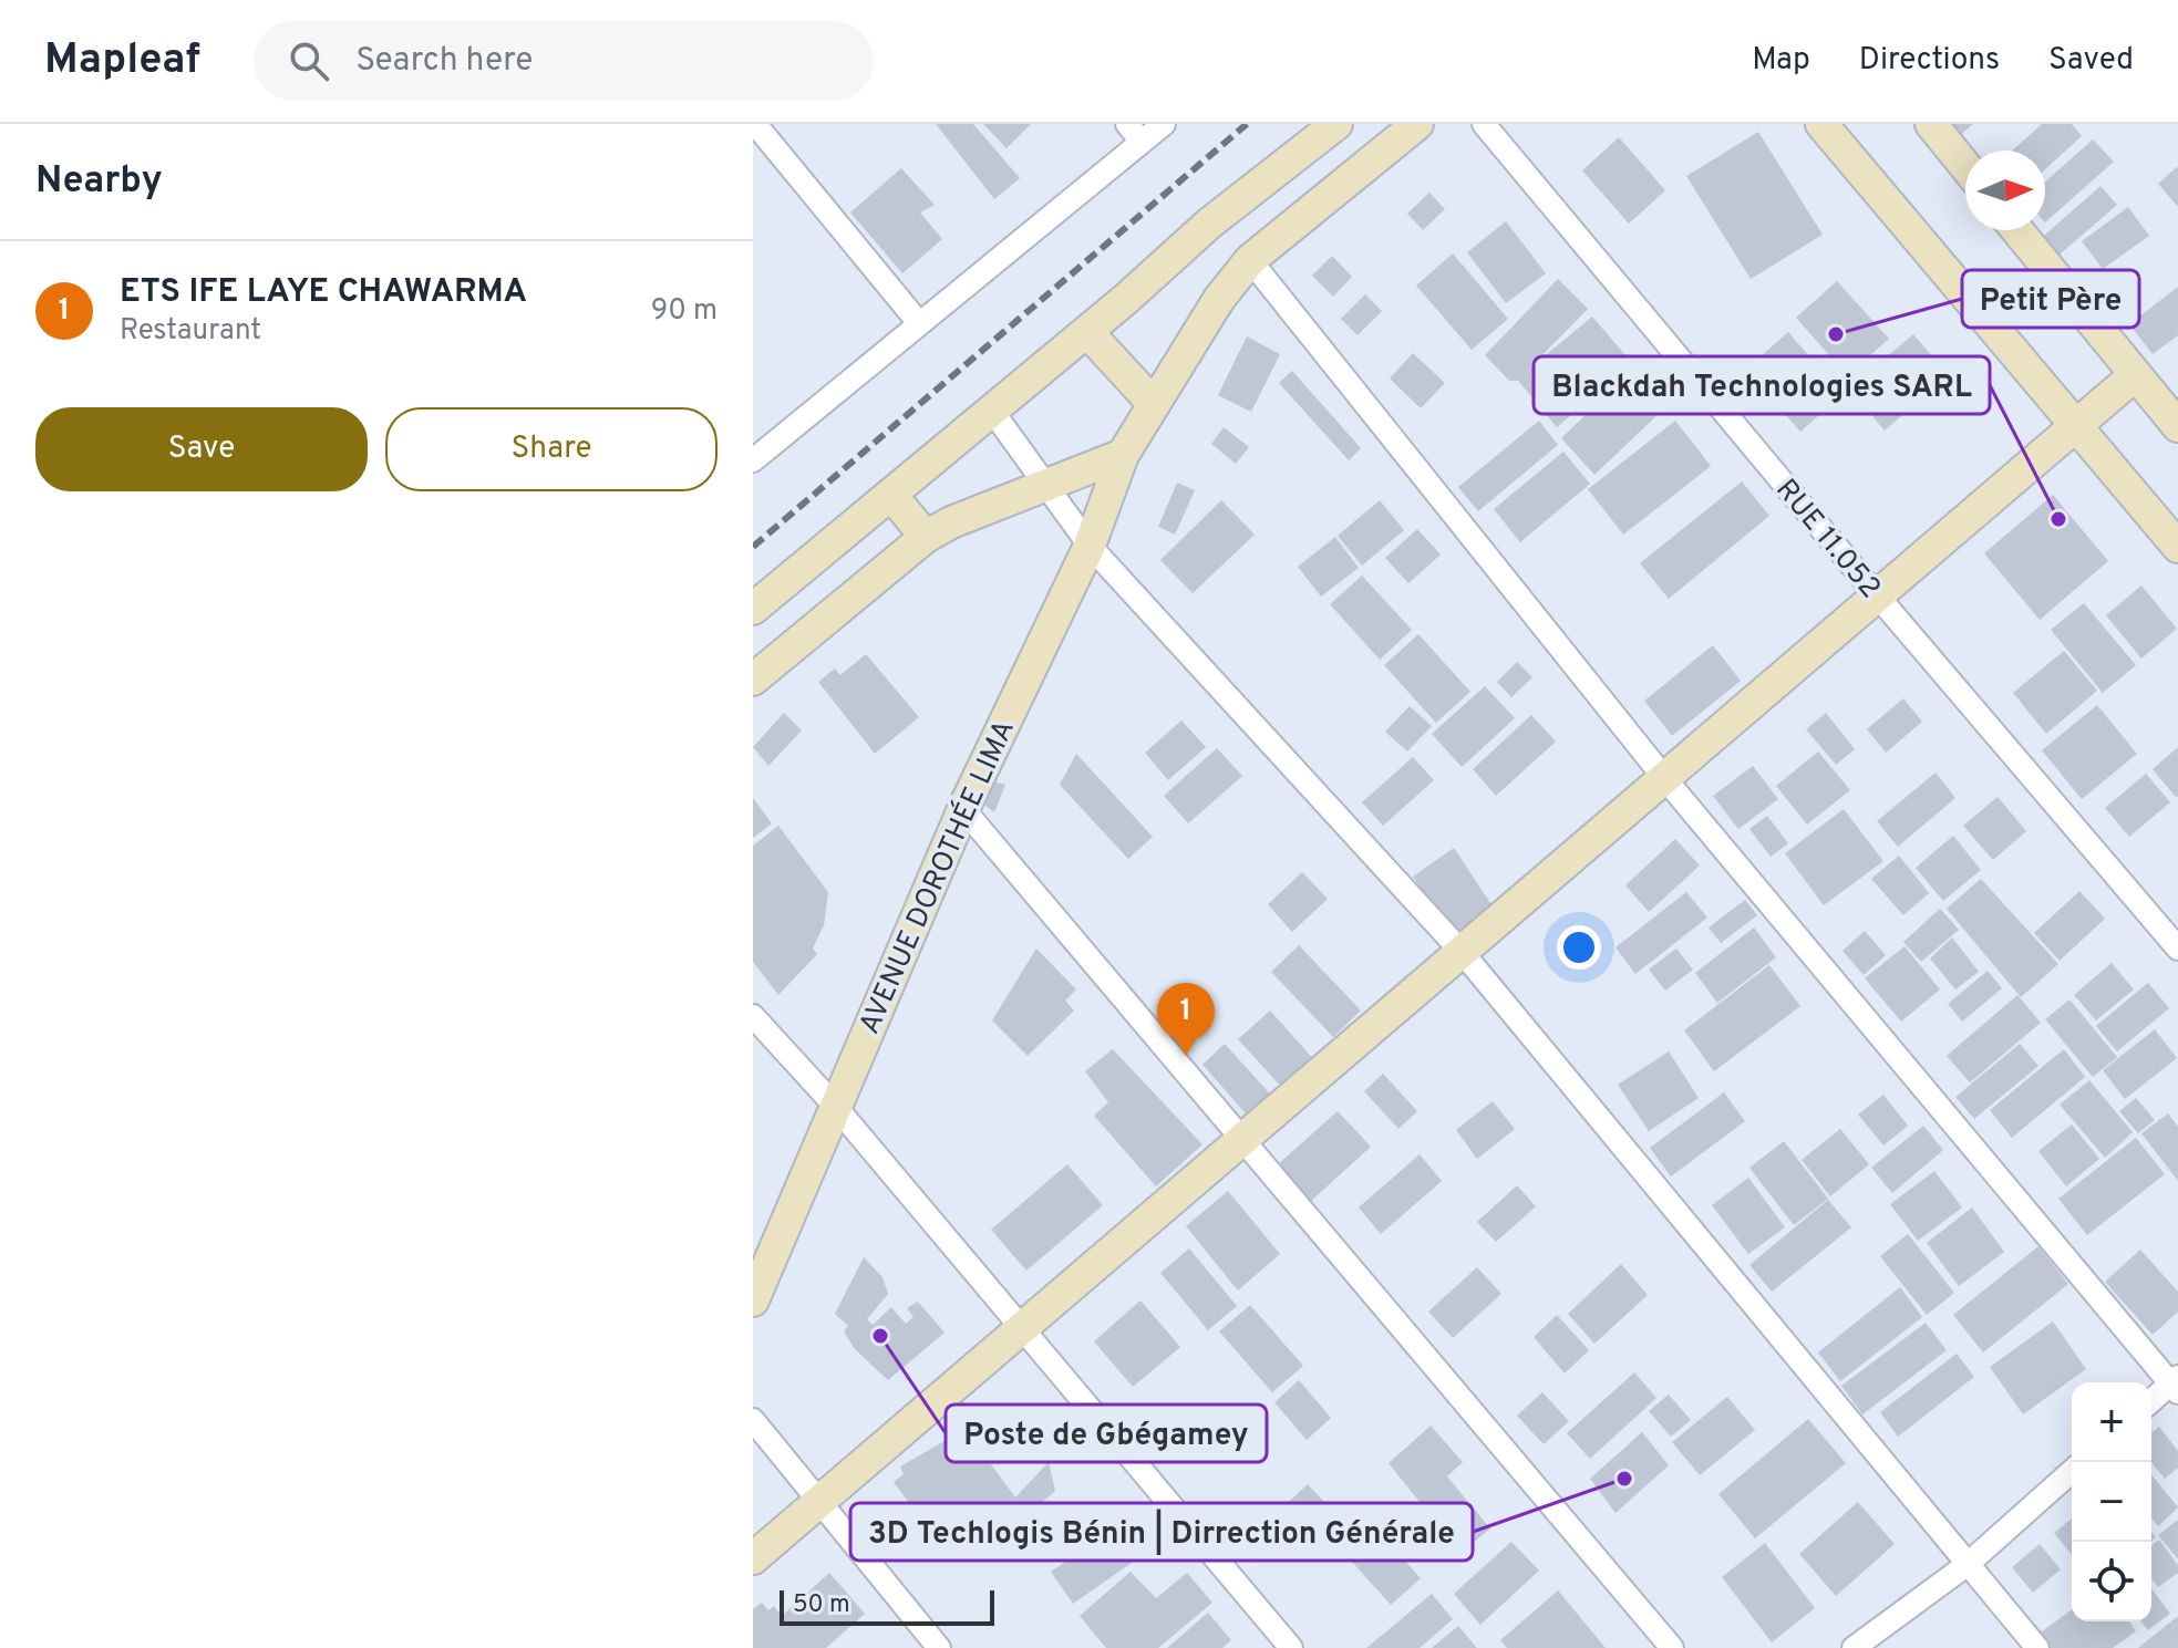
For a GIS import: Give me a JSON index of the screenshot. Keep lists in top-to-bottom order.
{
  "streets": {
    "main road": ["AVENUE DOROTHÉE LIMA"],
    "street": ["RUE 11.052"]
  },
  "places": [
    "Petit Père",
    "Blackdah Technologies SARL",
    "Poste de Gbégamey",
    "3D Techlogis Bénin | Dirrection Générale"
  ],
  "scale_bar": "50 m",
  "north": "right",
  "page": {
    "header": "Mapleaf",
    "search": "Search here",
    "nav": ["Map", "Directions", "Saved"],
    "heading": "Nearby",
    "list": [
      {
        "mark": "1",
        "name": "ETS IFE LAYE CHAWARMA",
        "note": "Restaurant",
        "value": "90 m"
      }
    ],
    "buttons": ["Save", "Share"],
    "pins": "1",
    "map_buttons": ["+", "−"],
    "scale": "50 m"
  }
}
